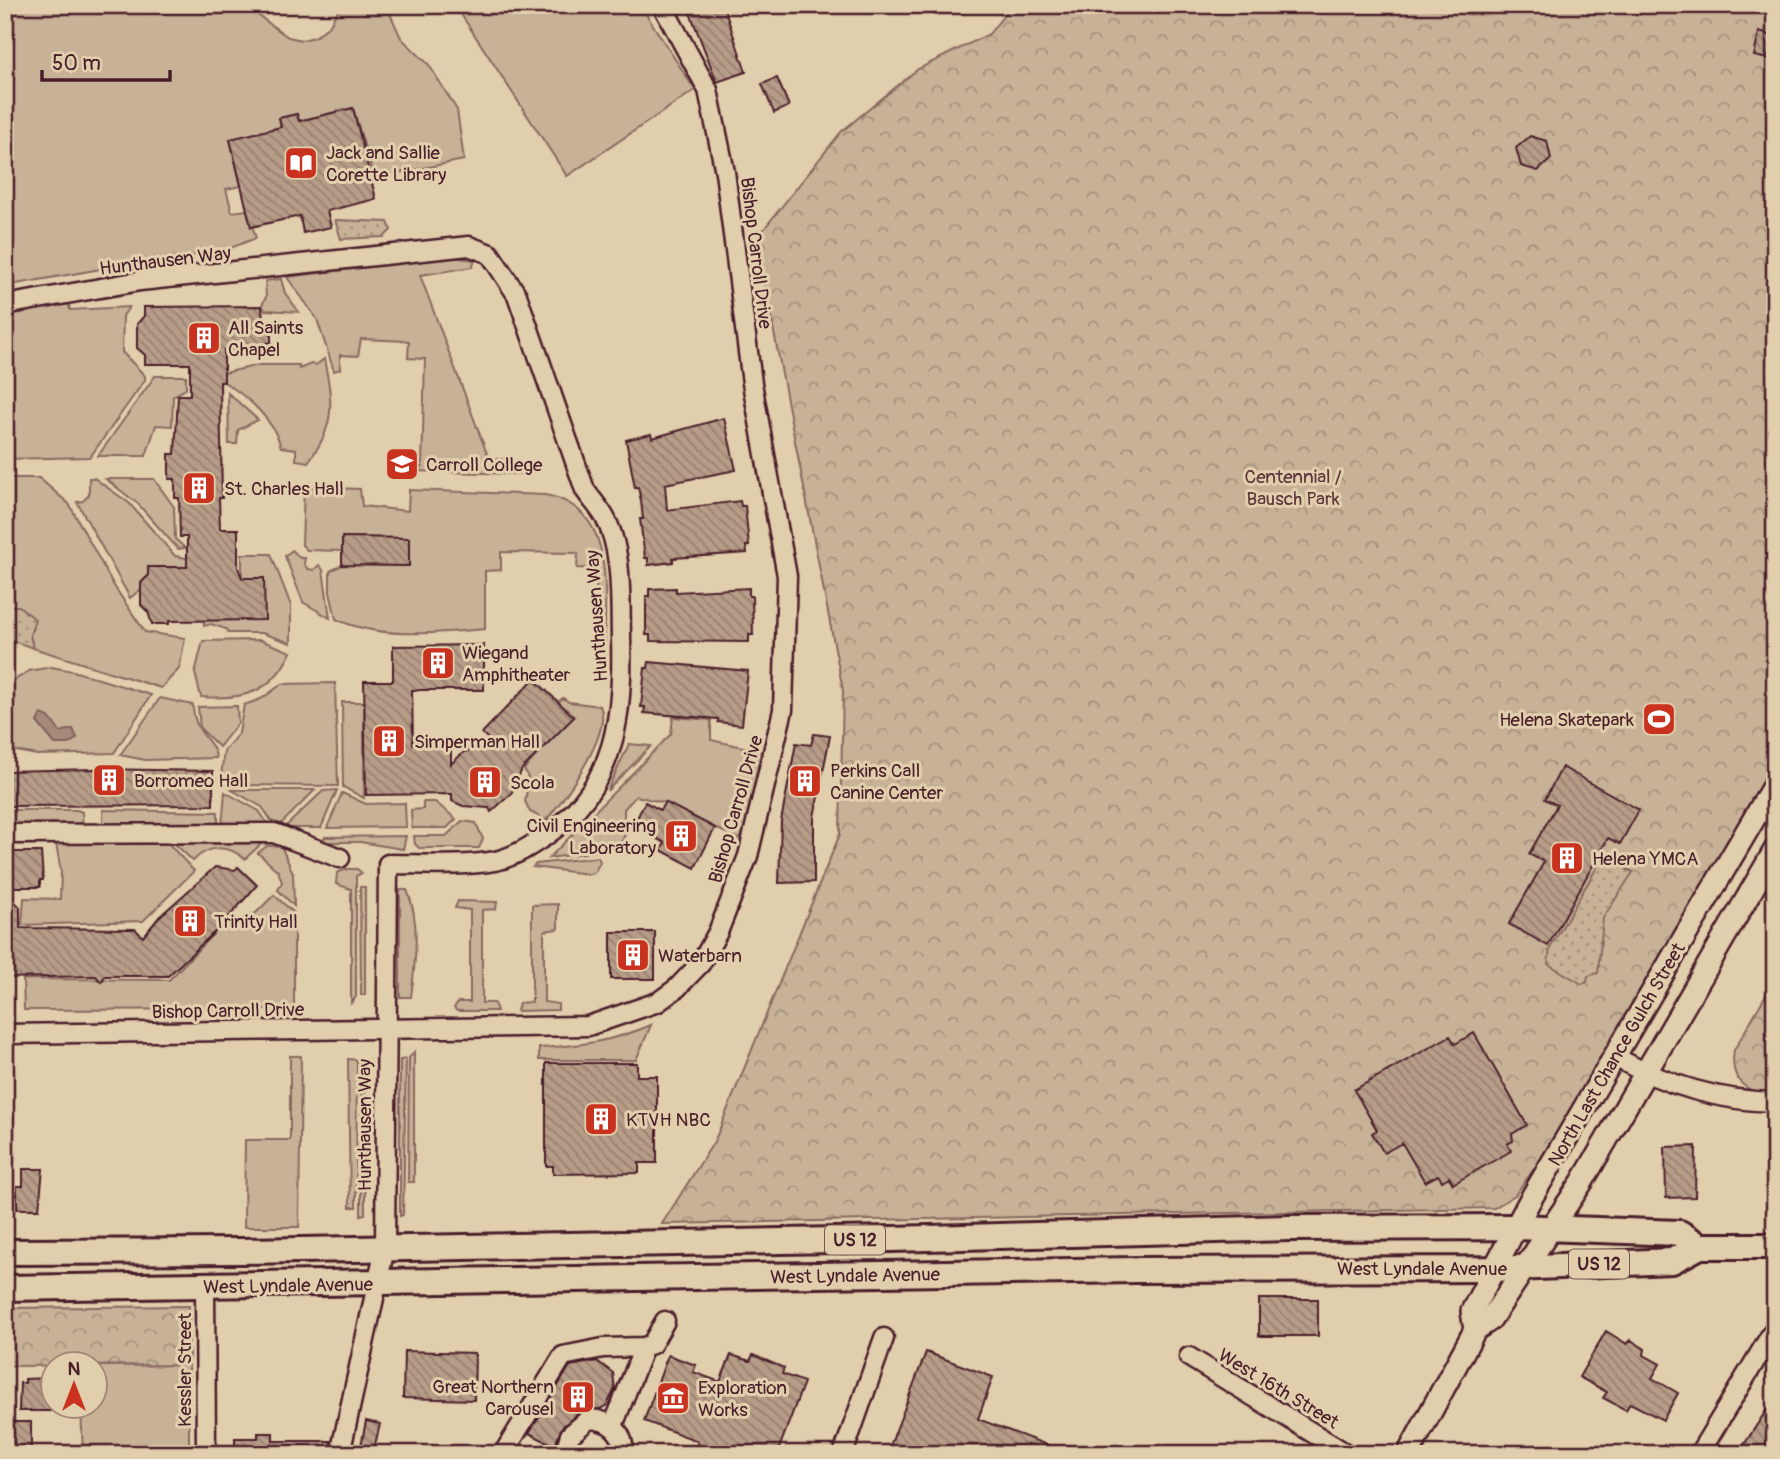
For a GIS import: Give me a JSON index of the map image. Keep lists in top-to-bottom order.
{
  "streets": {
    "highway": ["US 12", "West Lyndale Avenue"],
    "main road": ["North Last Chance Gulch Street"],
    "street": [
      "Bishop Carroll Drive",
      "Hunthausen Way",
      "Kessler Street",
      "West 16th Street"
    ]
  },
  "crossings": [
    ["Bishop Carroll Drive", "Hunthausen Way"],
    ["Hunthausen Way", "West Lyndale Avenue"],
    ["North Last Chance Gulch Street", "West Lyndale Avenue"],
    ["West Lyndale Avenue", "Kessler Street"]
  ],
  "parks": ["Centennial / Bausch Park"],
  "places": {
    "library": ["Jack and Sallie Corette Library"],
    "building": [
      "All Saints Chapel",
      "St. Charles Hall",
      "Wiegand Amphitheater",
      "Simperman Hall",
      "Borromeo Hall",
      "Perkins Call Canine Center",
      "Scola",
      "Civil Engineering Laboratory",
      "Helena YMCA",
      "Trinity Hall",
      "Waterbarn",
      "KTVH NBC",
      "Great Northern Carousel"
    ],
    "school or university": ["Carroll College"],
    "sports": ["Helena Skatepark"],
    "museum": ["Exploration Works"]
  },
  "scale_bar": "50 m",
  "north": "top"
}
